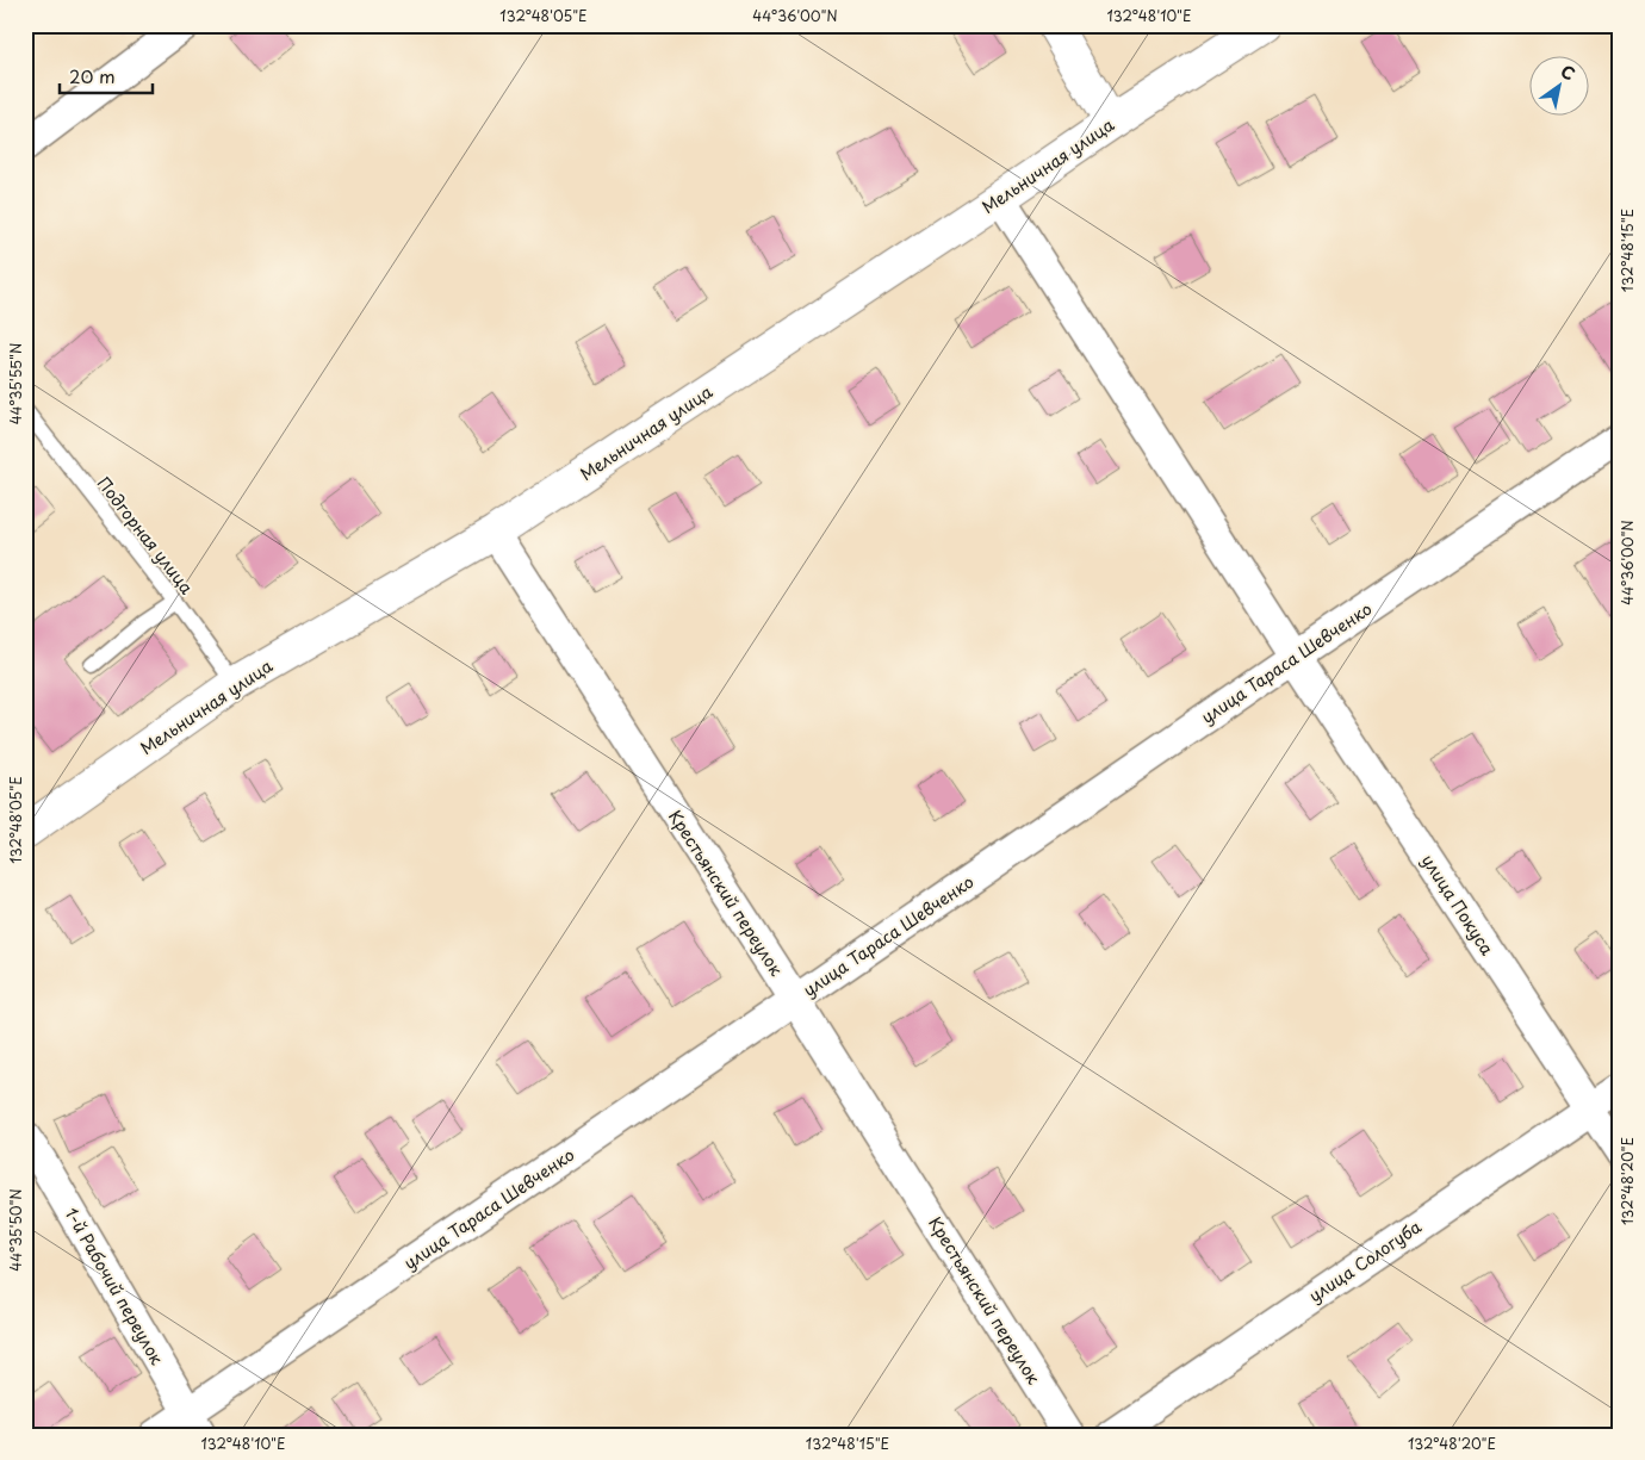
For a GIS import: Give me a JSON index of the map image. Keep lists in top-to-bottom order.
{
  "streets": {
    "main road": ["Мельничная улица"],
    "street": [
      "улица Тараса Шевченко",
      "Крестьянский переулок",
      "улица Покуса",
      "улица Сологуба",
      "1-й Рабочий переулок"
    ],
    "lane": ["Подгорная улица"]
  },
  "crossings": [
    ["Мельничная улица", "Подгорная улица"],
    ["Мельничная улица", "Крестьянский переулок"],
    ["Мельничная улица", "улица Покуса"],
    ["улица Тараса Шевченко", "Крестьянский переулок"],
    ["улица Тараса Шевченко", "улица Покуса"],
    ["улица Тараса Шевченко", "1-й Рабочий переулок"],
    ["улица Покуса", "улица Сологуба"]
  ],
  "scale_bar": "20 m",
  "north": "top right",
  "coordinates": [
    "132°48'05\"E",
    "44°36'00\"N",
    "132°48'10\"E",
    "132°48'15\"E",
    "44°35'55\"N",
    "132°48'20\"E",
    "44°35'50\"N"
  ]
}
